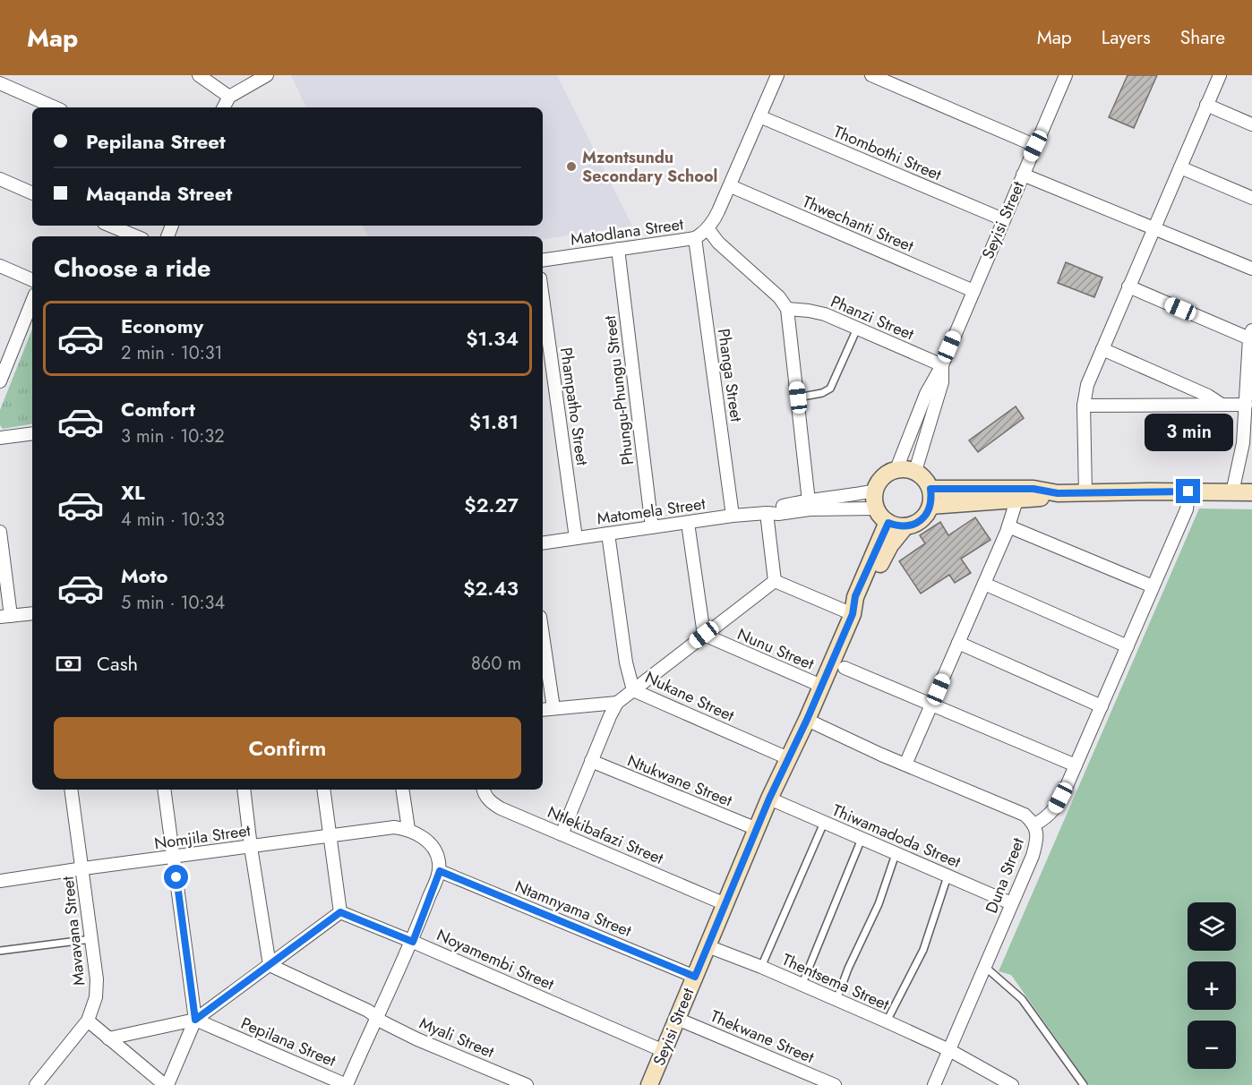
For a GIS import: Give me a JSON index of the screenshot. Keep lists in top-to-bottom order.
{
  "streets": {
    "street": [
      "Thombothi Street",
      "Seyisi Street",
      "Thwechanti Street",
      "Matodlana Street",
      "Phanzi Street",
      "Phanga Street",
      "Phungu-Phungu Street",
      "Phampatho Street",
      "Matomela Street",
      "Nunu Street",
      "Nukane Street",
      "Ntukwane Street",
      "Ntlekibafazi Street",
      "Thiwamadoda Street",
      "Nomjila Street",
      "Duna Street",
      "Ntamnyama Street",
      "Mavavana Street",
      "Noyamembi Street",
      "Thentsema Street",
      "Thekwane Street",
      "Myali Street",
      "Pepilana Street"
    ]
  },
  "crossings": [
    ["Thombothi Street", "Seyisi Street"],
    ["Thombothi Street", "Matodlana Street"],
    ["Seyisi Street", "Thwechanti Street"],
    ["Seyisi Street", "Phanzi Street"],
    ["Seyisi Street", "Matomela Street"],
    ["Seyisi Street", "Nunu Street"],
    ["Seyisi Street", "Nukane Street"],
    ["Seyisi Street", "Ntukwane Street"],
    ["Seyisi Street", "Ntlekibafazi Street"],
    ["Seyisi Street", "Thiwamadoda Street"],
    ["Seyisi Street", "Duna Street"],
    ["Seyisi Street", "Ntamnyama Street"],
    ["Seyisi Street", "Noyamembi Street"],
    ["Seyisi Street", "Thentsema Street"],
    ["Seyisi Street", "Thekwane Street"],
    ["Thwechanti Street", "Matodlana Street"],
    ["Matodlana Street", "Phanga Street"],
    ["Matodlana Street", "Phungu-Phungu Street"],
    ["Phanga Street", "Matomela Street"],
    ["Phungu-Phungu Street", "Matomela Street"],
    ["Phampatho Street", "Matomela Street"],
    ["Matomela Street", "Nukane Street"],
    ["Thiwamadoda Street", "Duna Street"],
    ["Nomjila Street", "Mavavana Street"],
    ["Duna Street", "Thentsema Street"]
  ],
  "places": ["Mzontsundu Secondary School"],
  "page": {
    "header": "Map",
    "nav": ["Map", "Layers", "Share"],
    "banner": ["Pepilana Street", "Maqanda Street"],
    "heading": "Choose a ride",
    "list": [
      {
        "name": "Economy",
        "note": "2 min · 10:31",
        "value": "$1.34"
      },
      {
        "name": "Comfort",
        "note": "3 min · 10:32",
        "value": "$1.81"
      },
      {
        "name": "XL",
        "note": "4 min · 10:33",
        "value": "$2.27"
      },
      {
        "name": "Moto",
        "note": "5 min · 10:34",
        "value": "$2.43"
      }
    ],
    "bubble": "3 min",
    "pay": ["Cash", "860 m"],
    "buttons": "Confirm",
    "map_buttons": ["+", "−"]
  }
}
